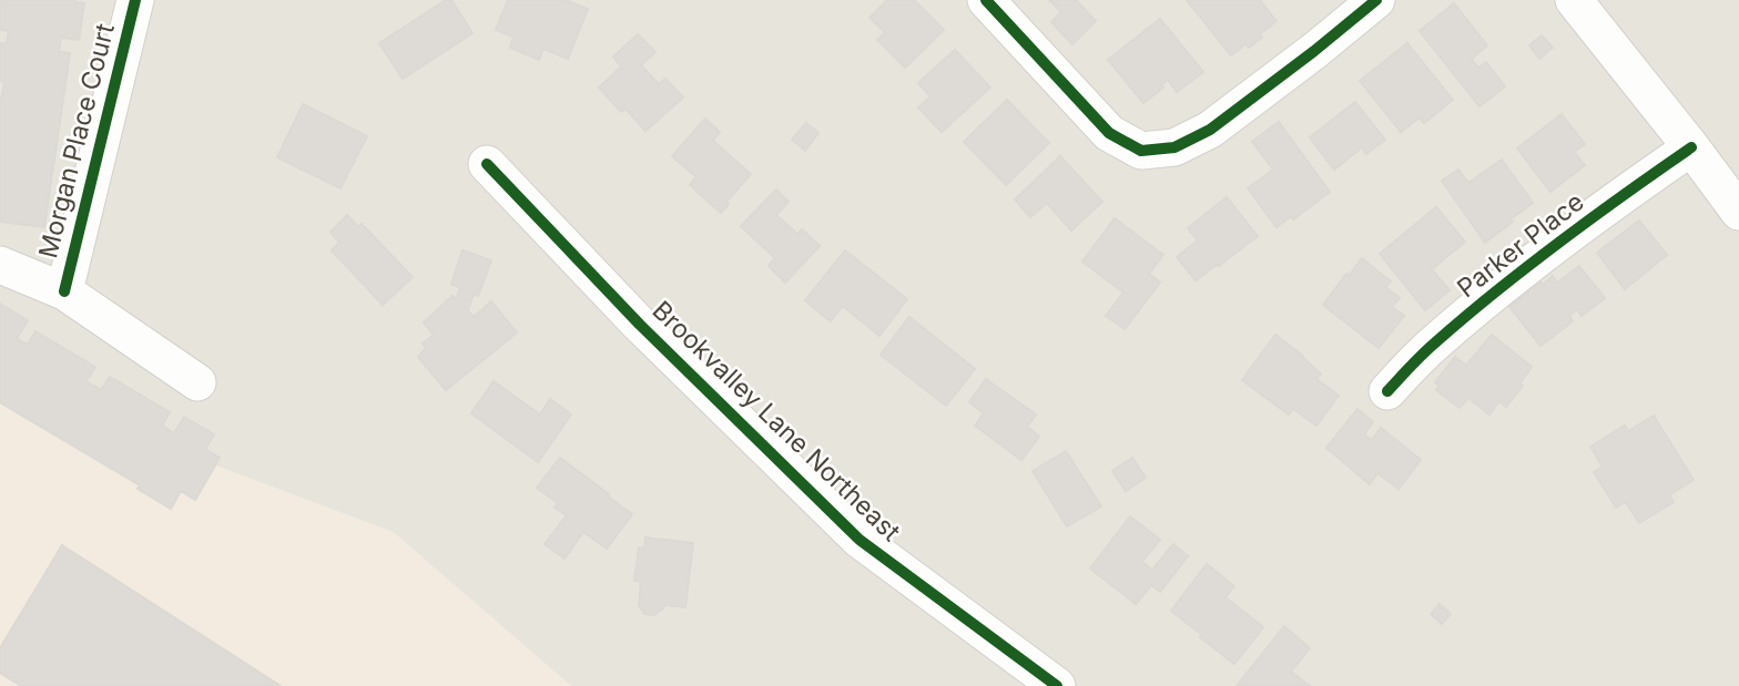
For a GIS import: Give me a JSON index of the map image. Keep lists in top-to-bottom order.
{
  "streets": {
    "street": ["Morgan Place Court", "Parker Place", "Brookvalley Lane Northeast"]
  }
}
